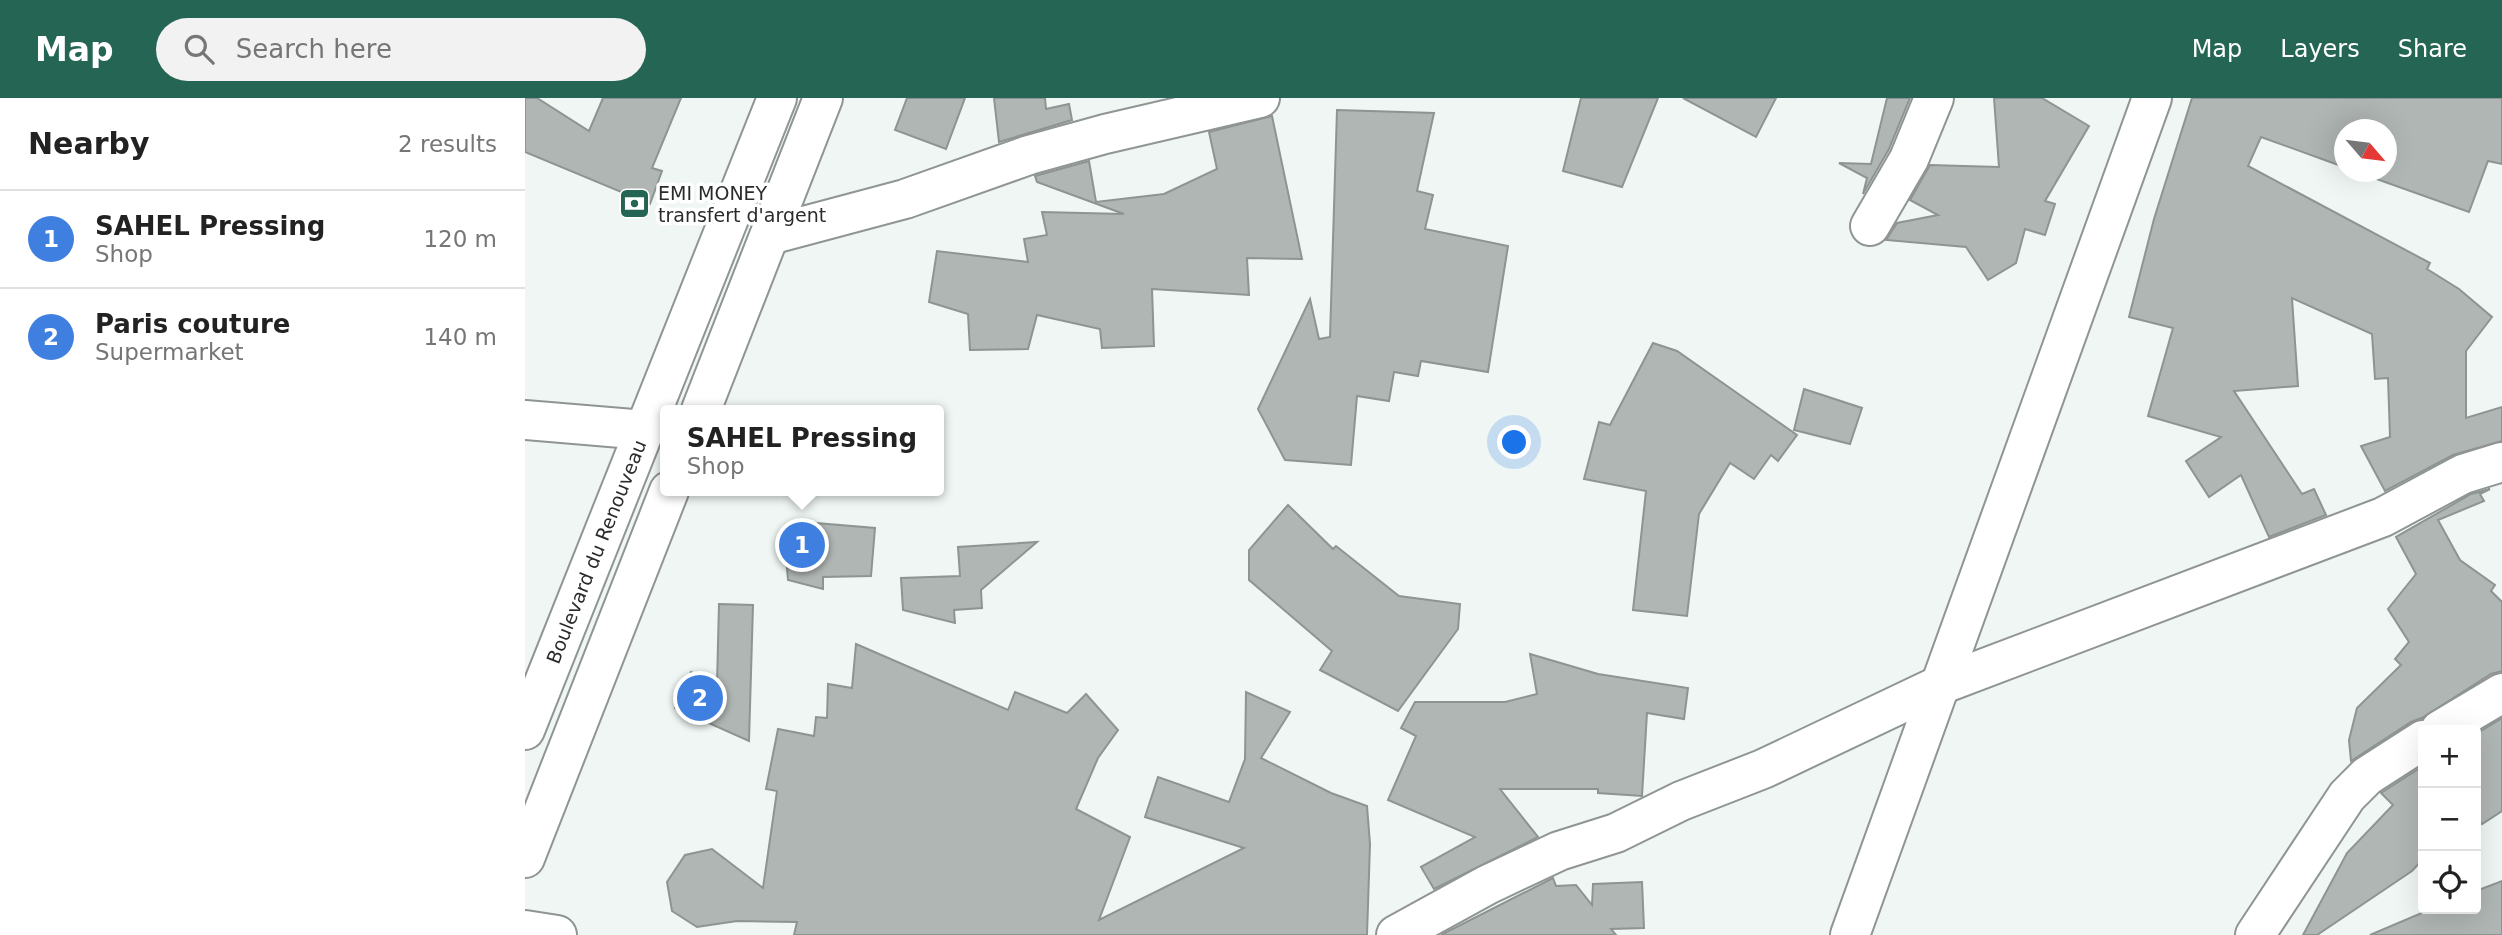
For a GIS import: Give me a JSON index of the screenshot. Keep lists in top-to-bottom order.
{
  "streets": {
    "street": ["Boulevard du Renouveau"]
  },
  "places": {
    "bank": ["EMI MONEY transfert d'argent"]
  },
  "north": "bottom right",
  "page": {
    "header": "Map",
    "search": "Search here",
    "nav": ["Map", "Layers", "Share"],
    "heading": ["Nearby", "2 results"],
    "list": [
      {
        "mark": "1",
        "name": "SAHEL Pressing",
        "note": "Shop",
        "value": "120 m"
      },
      {
        "mark": "2",
        "name": "Paris couture",
        "note": "Supermarket",
        "value": "140 m"
      }
    ],
    "popup": ["SAHEL Pressing", "Shop"],
    "pins": ["1", "2"],
    "map_buttons": ["+", "−"]
  }
}
